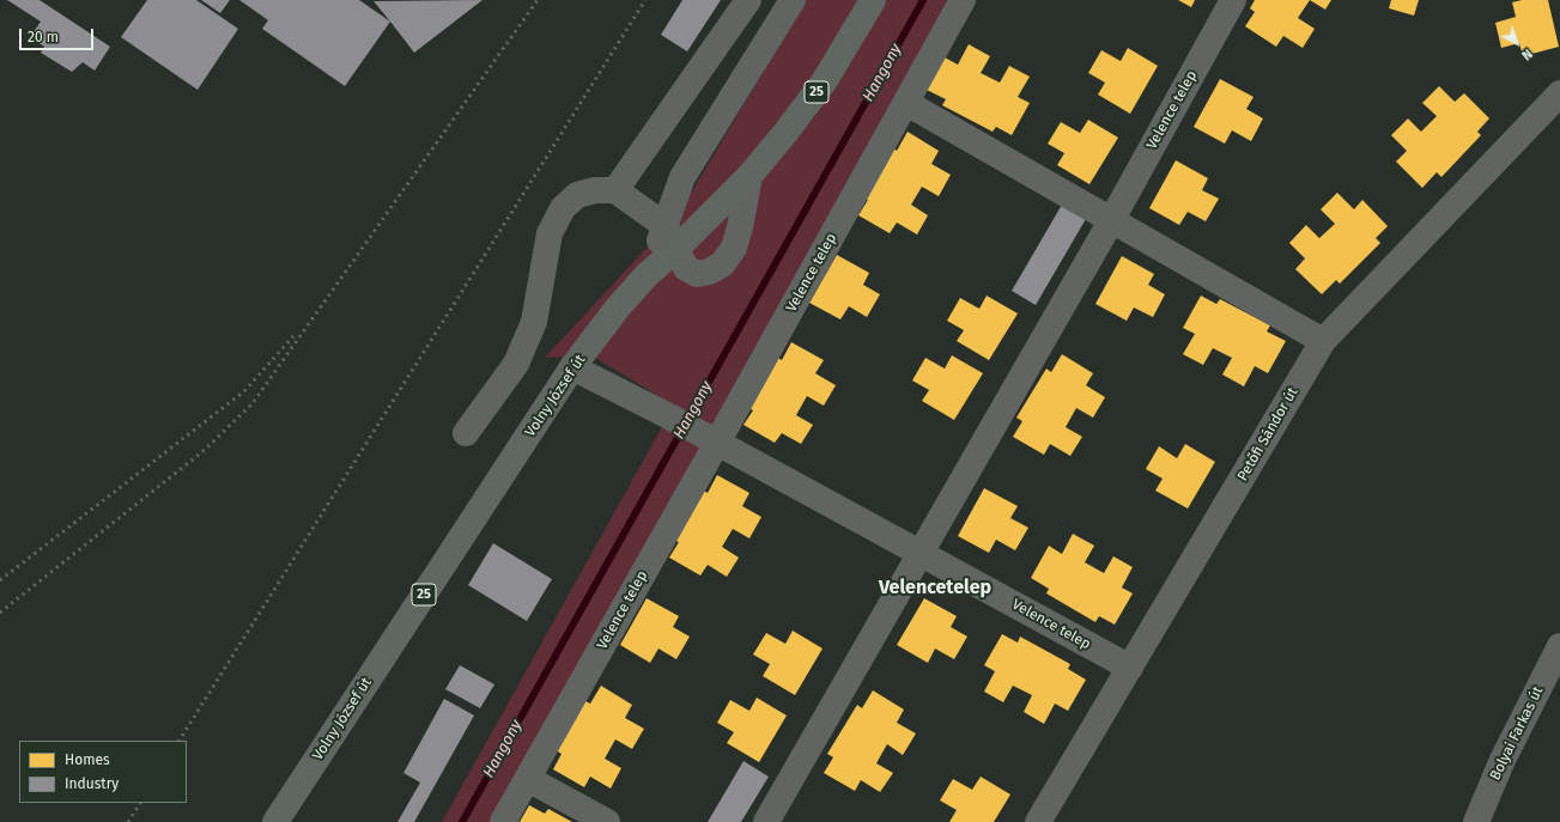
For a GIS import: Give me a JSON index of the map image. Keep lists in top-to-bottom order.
{
  "streets": {
    "main road": ["25", "Volny József út"],
    "street": ["Velence telep", "Petőfi Sándor út", "Bolyai Farkas út"]
  },
  "crossings": [
    ["Velence telep", "Petőfi Sándor út"]
  ],
  "districts": ["Velencetelep"],
  "water": ["Hangony"],
  "legend": ["Homes", "Industry"],
  "scale_bar": "20 m",
  "north": "bottom right"
}
